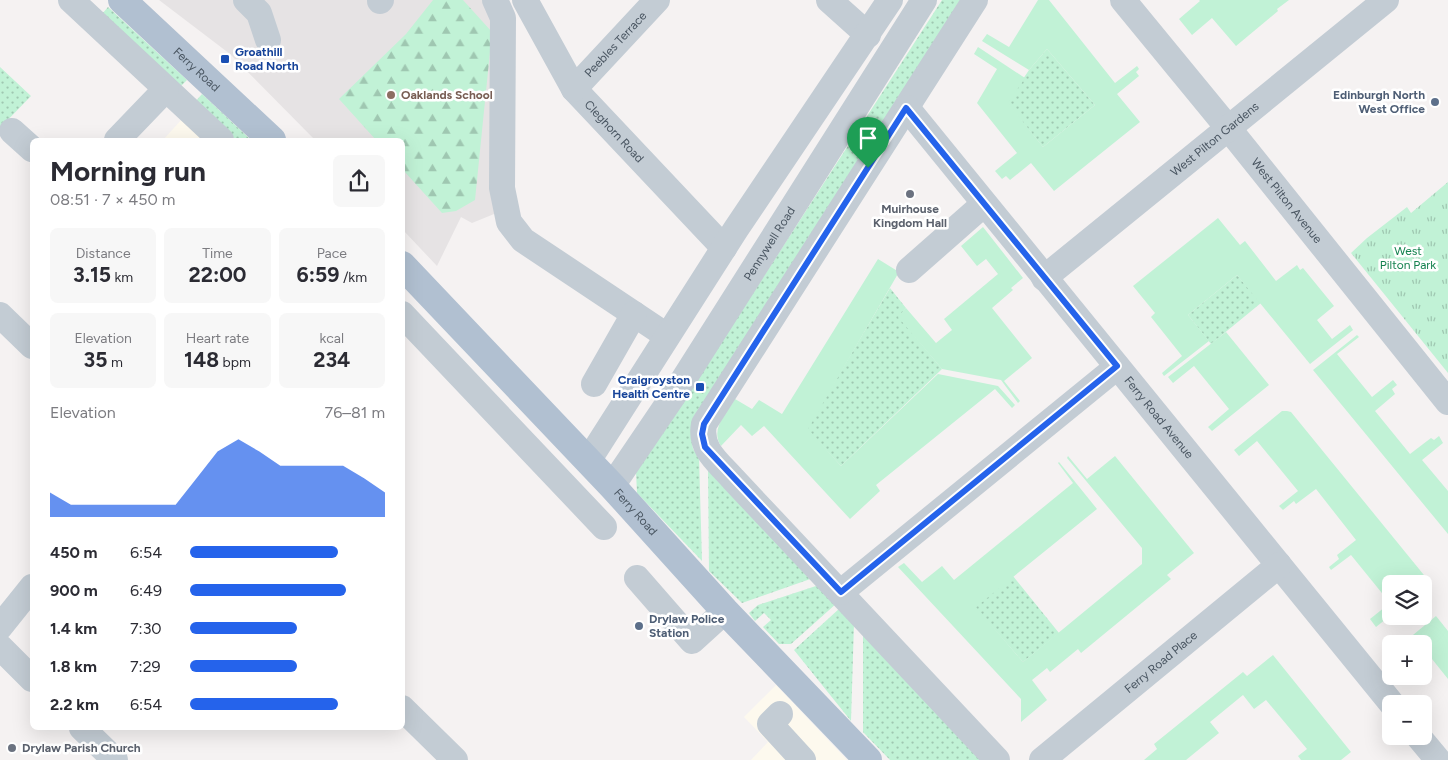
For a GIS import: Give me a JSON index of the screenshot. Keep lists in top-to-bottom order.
{
  "streets": {
    "main road": ["Ferry Road"],
    "street": [
      "Peebles Terrace",
      "Cleghorn Road",
      "West Pilton Gardens",
      "West Pilton Avenue",
      "Pennywell Road",
      "Ferry Road Avenue",
      "Ferry Road Place"
    ]
  },
  "crossings": [
    ["Peebles Terrace", "Cleghorn Road"],
    ["Ferry Road", "Pennywell Road"],
    ["West Pilton Gardens", "West Pilton Avenue"],
    ["West Pilton Gardens", "Ferry Road Avenue"],
    ["Ferry Road Avenue", "Ferry Road Place"]
  ],
  "parks": ["West Pilton Park"],
  "places": {
    "transit": ["Groathill Road North", "Craigroyston Health Centre"],
    "other": [
      "Oaklands School",
      "Edinburgh North West Office",
      "Muirhouse Kingdom Hall",
      "Drylaw Police Station",
      "Drylaw Parish Church"
    ]
  },
  "page": {
    "heading": ["Morning run", "08:51 · 7 × 450 m"],
    "stats": [
      ["Distance", "3.15 km"],
      ["Time", "22:00"],
      ["Pace", "6:59 /km"],
      ["Elevation", "35 m"],
      ["Heart rate", "148 bpm"],
      ["kcal", "234"]
    ],
    "chart": ["Elevation", "76–81 m"],
    "list": [
      {
        "name": "450 m",
        "note": "6:54"
      },
      {
        "name": "900 m",
        "note": "6:49"
      },
      {
        "name": "1.4 km",
        "note": "7:30"
      },
      {
        "name": "1.8 km",
        "note": "7:29"
      },
      {
        "name": "2.2 km",
        "note": "6:54"
      }
    ],
    "map_buttons": ["+", "−"]
  }
}
